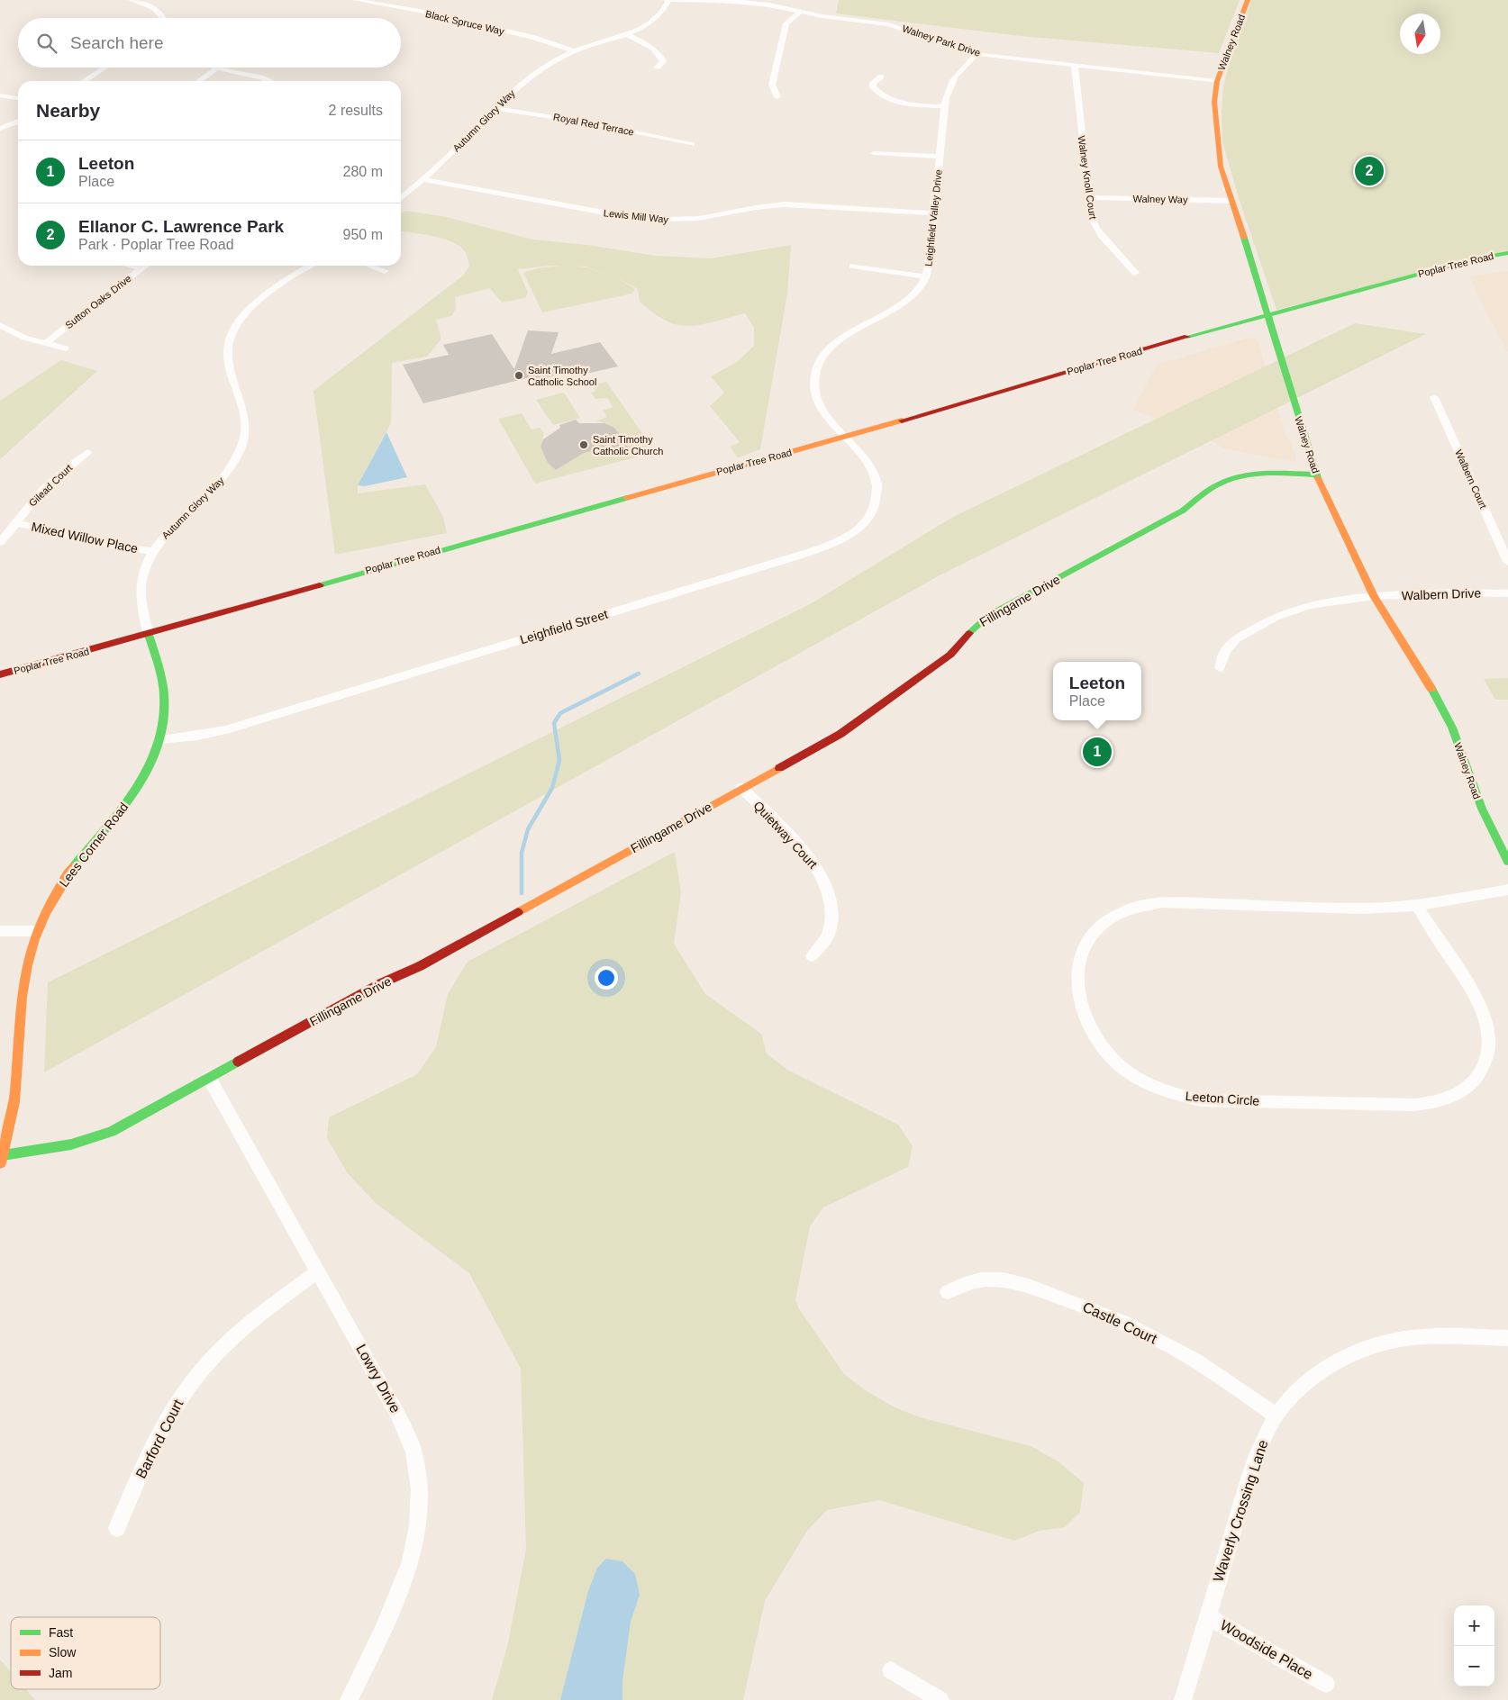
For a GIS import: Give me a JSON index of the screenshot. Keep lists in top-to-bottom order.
{
  "streets": {
    "main road": [
      "Walney Road",
      "Poplar Tree Road",
      "Fillingame Drive",
      "Lees Corner Road"
    ],
    "street": [
      "Black Spruce Way",
      "Walney Park Drive",
      "Autumn Glory Way",
      "Royal Red Terrace",
      "Walney Knoll Court",
      "Walney Way",
      "Lewis Mill Way",
      "Leighfield Valley Drive",
      "Sutton Oaks Drive",
      "Walbern Court",
      "Gilead Court",
      "Mixed Willow Place",
      "Walbern Drive",
      "Leighfield Street",
      "Quietway Court",
      "Leeton Circle",
      "Castle Court",
      "Lowry Drive",
      "Barford Court",
      "Waverly Crossing Lane",
      "Woodside Place"
    ]
  },
  "crossings": [
    ["Black Spruce Way", "Autumn Glory Way"],
    ["Walney Park Drive", "Walney Road"],
    ["Walney Park Drive", "Autumn Glory Way"],
    ["Walney Park Drive", "Walney Knoll Court"],
    ["Walney Park Drive", "Leighfield Valley Drive"],
    ["Walney Road", "Walney Way"],
    ["Walney Road", "Poplar Tree Road"],
    ["Walney Road", "Walbern Drive"],
    ["Walney Road", "Fillingame Drive"],
    ["Autumn Glory Way", "Royal Red Terrace"],
    ["Autumn Glory Way", "Lewis Mill Way"],
    ["Autumn Glory Way", "Poplar Tree Road"],
    ["Autumn Glory Way", "Mixed Willow Place"],
    ["Autumn Glory Way", "Lees Corner Road"],
    ["Walney Knoll Court", "Walney Way"],
    ["Lewis Mill Way", "Leighfield Valley Drive"],
    ["Leighfield Valley Drive", "Poplar Tree Road"],
    ["Leighfield Valley Drive", "Leighfield Street"],
    ["Poplar Tree Road", "Leighfield Street"],
    ["Poplar Tree Road", "Lees Corner Road"],
    ["Gilead Court", "Mixed Willow Place"],
    ["Fillingame Drive", "Quietway Court"],
    ["Fillingame Drive", "Lees Corner Road"],
    ["Fillingame Drive", "Lowry Drive"],
    ["Leighfield Street", "Lees Corner Road"],
    ["Castle Court", "Waverly Crossing Lane"],
    ["Lowry Drive", "Barford Court"],
    ["Waverly Crossing Lane", "Woodside Place"]
  ],
  "places": ["Saint Timothy Catholic School", "Saint Timothy Catholic Church"],
  "legend": ["Fast", "Slow", "Jam"],
  "north": "bottom",
  "page": {
    "search": "Search here",
    "heading": ["Nearby", "2 results"],
    "list": [
      {
        "mark": "1",
        "name": "Leeton",
        "note": "Place",
        "value": "280 m"
      },
      {
        "mark": "2",
        "name": "Ellanor C. Lawrence Park",
        "note": "Park · Poplar Tree Road",
        "value": "950 m"
      }
    ],
    "pins": ["2", "1"],
    "popup": ["Leeton", "Place"],
    "map_buttons": ["+", "−"]
  }
}
